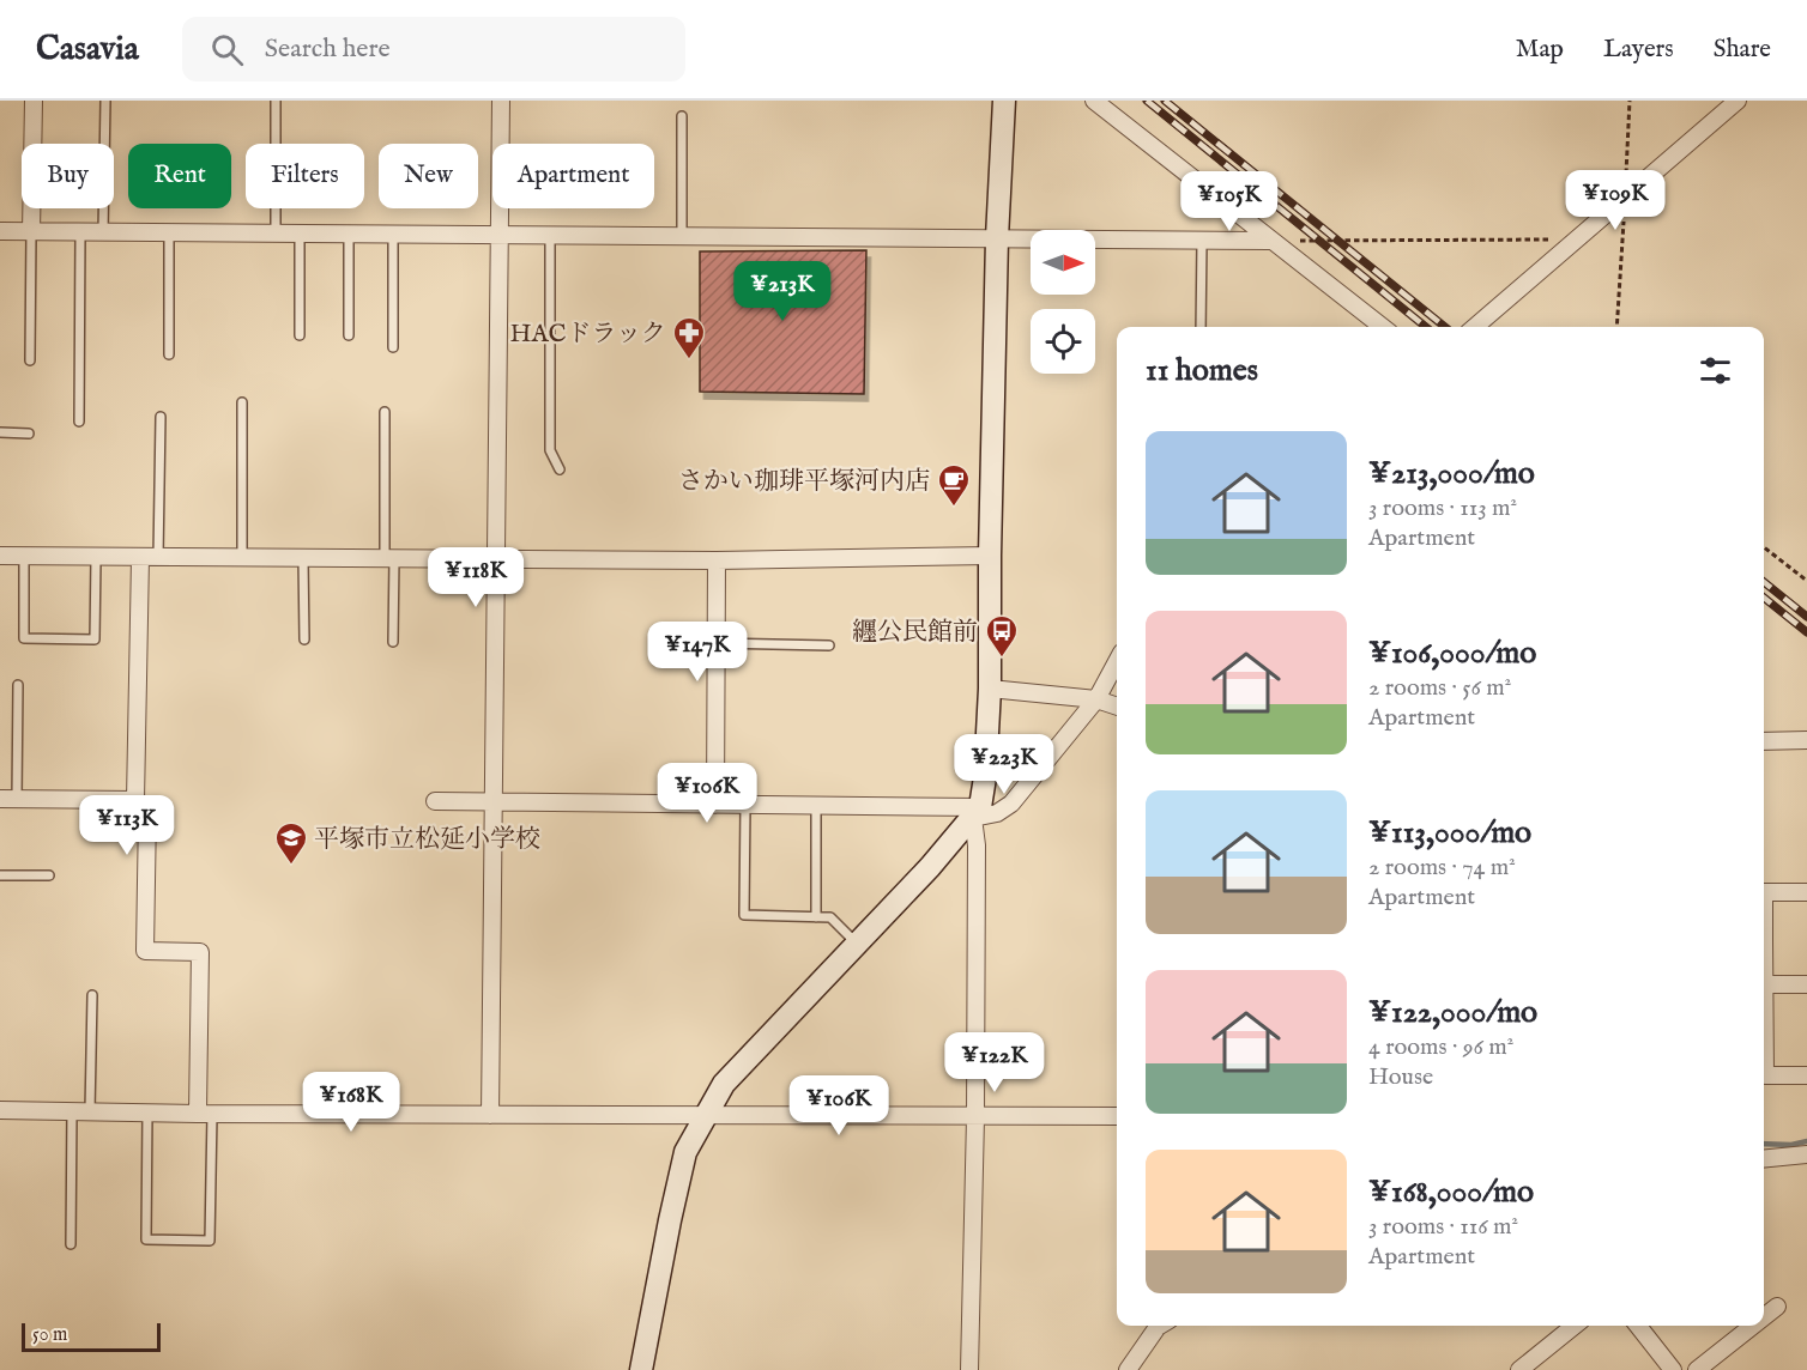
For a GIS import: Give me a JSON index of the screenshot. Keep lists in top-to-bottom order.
{
  "places": {
    "pharmacy": ["HACドラック"],
    "cafe": ["さかい珈琲平塚河内店"],
    "bus stop": ["纒公民館前"],
    "school or university": ["平塚市立松延小学校"]
  },
  "scale_bar": "50 m",
  "north": "right",
  "page": {
    "header": "Casavia",
    "search": "Search here",
    "nav": ["Map", "Layers", "Share"],
    "chip": [
      "Buy",
      "Rent",
      "Filters",
      "New",
      "Apartment"
    ],
    "price": [
      "¥109K",
      "¥105K",
      "¥213K",
      "¥118K",
      "¥147K",
      "¥223K",
      "¥106K",
      "¥113K",
      "¥122K",
      "¥168K",
      "¥106K"
    ],
    "heading": "11 homes",
    "list": [
      {
        "name": "¥213,000/mo",
        "note": "3 rooms · 113 m² · Apartment"
      },
      {
        "name": "¥106,000/mo",
        "note": "2 rooms · 56 m² · Apartment"
      },
      {
        "name": "¥113,000/mo",
        "note": "2 rooms · 74 m² · Apartment"
      },
      {
        "name": "¥122,000/mo",
        "note": "4 rooms · 96 m² · House"
      },
      {
        "name": "¥168,000/mo",
        "note": "3 rooms · 116 m² · Apartment"
      }
    ],
    "scale": "50 m"
  }
}
